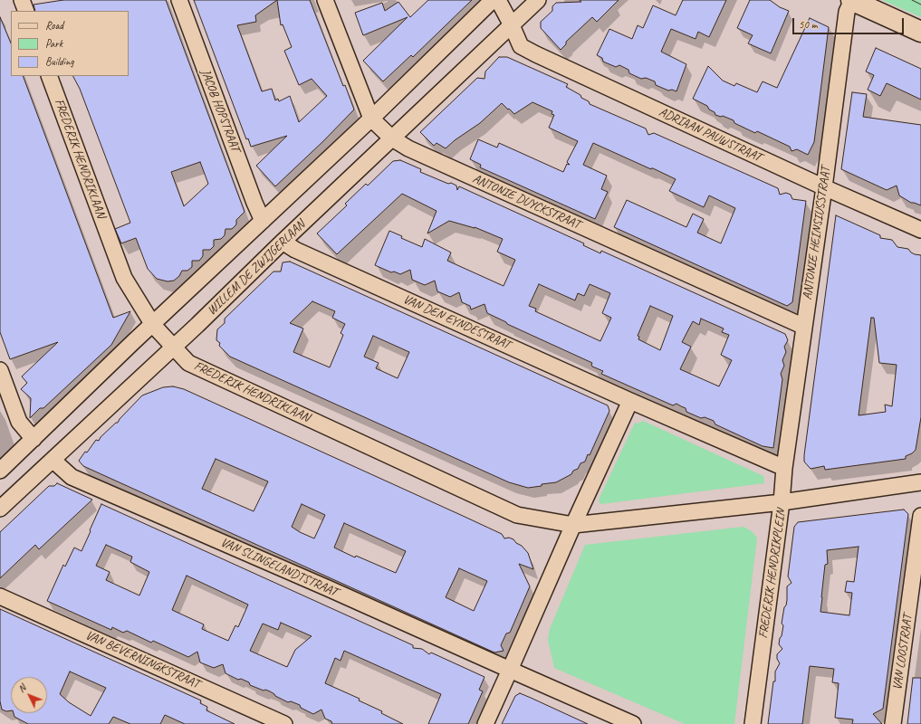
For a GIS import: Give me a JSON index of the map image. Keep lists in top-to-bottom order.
{
  "streets": {
    "street": [
      "JACOB HOPSTRAAT",
      "ADRIAAN PAUWSTRAAT",
      "FREDERIK HENDRIKLAAN",
      "ANTONIE DUYCKSTRAAT",
      "ANTONIE HEINSIUSSTRAAT",
      "WILLEM DE ZWIJGERLAAN",
      "VAN DEN EYNDESTRAAT",
      "VAN SLINGELANDTSTRAAT",
      "FREDERIK HENDRIKPLEIN",
      "VAN LOOSTRAAT",
      "VAN BEVERNINGKSTRAAT"
    ]
  },
  "crossings": [
    ["ADRIAAN PAUWSTRAAT", "ANTONIE HEINSIUSSTRAAT"],
    ["ADRIAAN PAUWSTRAAT", "WILLEM DE ZWIJGERLAAN"],
    ["FREDERIK HENDRIKLAAN", "WILLEM DE ZWIJGERLAAN"],
    ["FREDERIK HENDRIKLAAN", "FREDERIK HENDRIKPLEIN"],
    ["ANTONIE DUYCKSTRAAT", "ANTONIE HEINSIUSSTRAAT"],
    ["ANTONIE DUYCKSTRAAT", "WILLEM DE ZWIJGERLAAN"],
    ["ANTONIE HEINSIUSSTRAAT", "FREDERIK HENDRIKPLEIN"],
    ["WILLEM DE ZWIJGERLAAN", "VAN DEN EYNDESTRAAT"],
    ["WILLEM DE ZWIJGERLAAN", "VAN SLINGELANDTSTRAAT"]
  ],
  "legend": ["Road", "Park", "Building"],
  "scale_bar": "50 m",
  "north": "top left"
}
